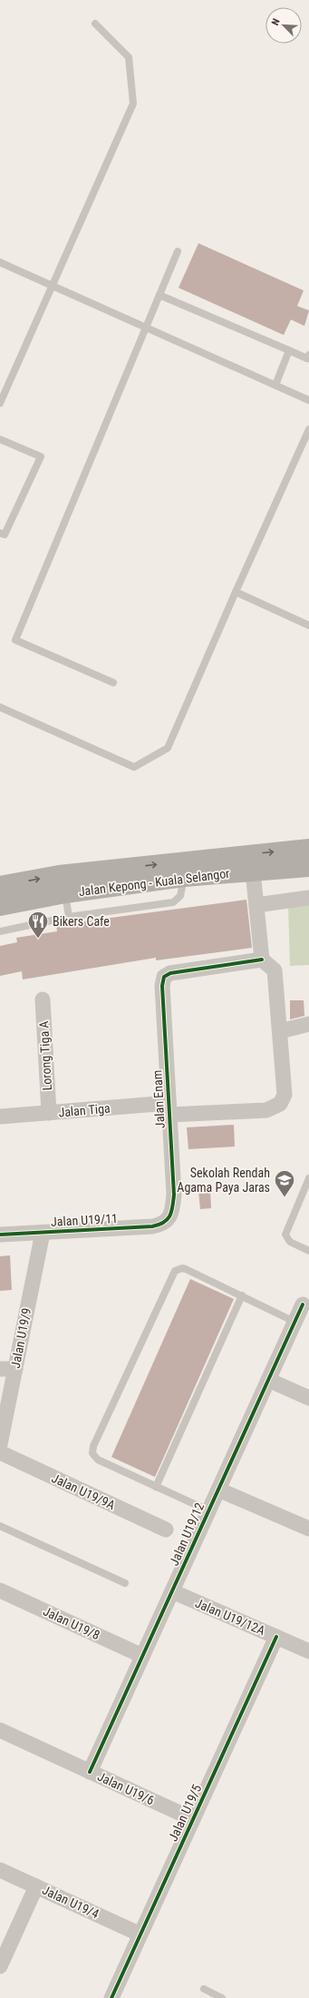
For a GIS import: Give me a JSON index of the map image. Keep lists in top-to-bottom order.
{
  "streets": {
    "highway": ["Jalan Kepong - Kuala Selangor"],
    "street": [
      "Lorong Tiga A",
      "Jalan Enam",
      "Jalan Tiga",
      "Jalan U19/11",
      "Jalan U19/9",
      "Jalan U19/9A",
      "Jalan U19/12",
      "Jalan U19/12A",
      "Jalan U19/8",
      "Jalan U19/6",
      "Jalan U19/5",
      "Jalan U19/4"
    ]
  },
  "crossings": [
    ["Lorong Tiga A", "Jalan Tiga"],
    ["Jalan Enam", "Jalan Tiga"],
    ["Jalan Enam", "Jalan U19/11"],
    ["Jalan U19/11", "Jalan U19/9"],
    ["Jalan U19/12", "Jalan U19/12A"],
    ["Jalan U19/12", "Jalan U19/8"],
    ["Jalan U19/12", "Jalan U19/6"],
    ["Jalan U19/12A", "Jalan U19/5"],
    ["Jalan U19/6", "Jalan U19/5"],
    ["Jalan U19/5", "Jalan U19/4"]
  ],
  "places": {
    "restaurant": ["Bikers Cafe"],
    "school or university": ["Sekolah Rendah Agama Paya Jaras"]
  },
  "north": "top left"
}
